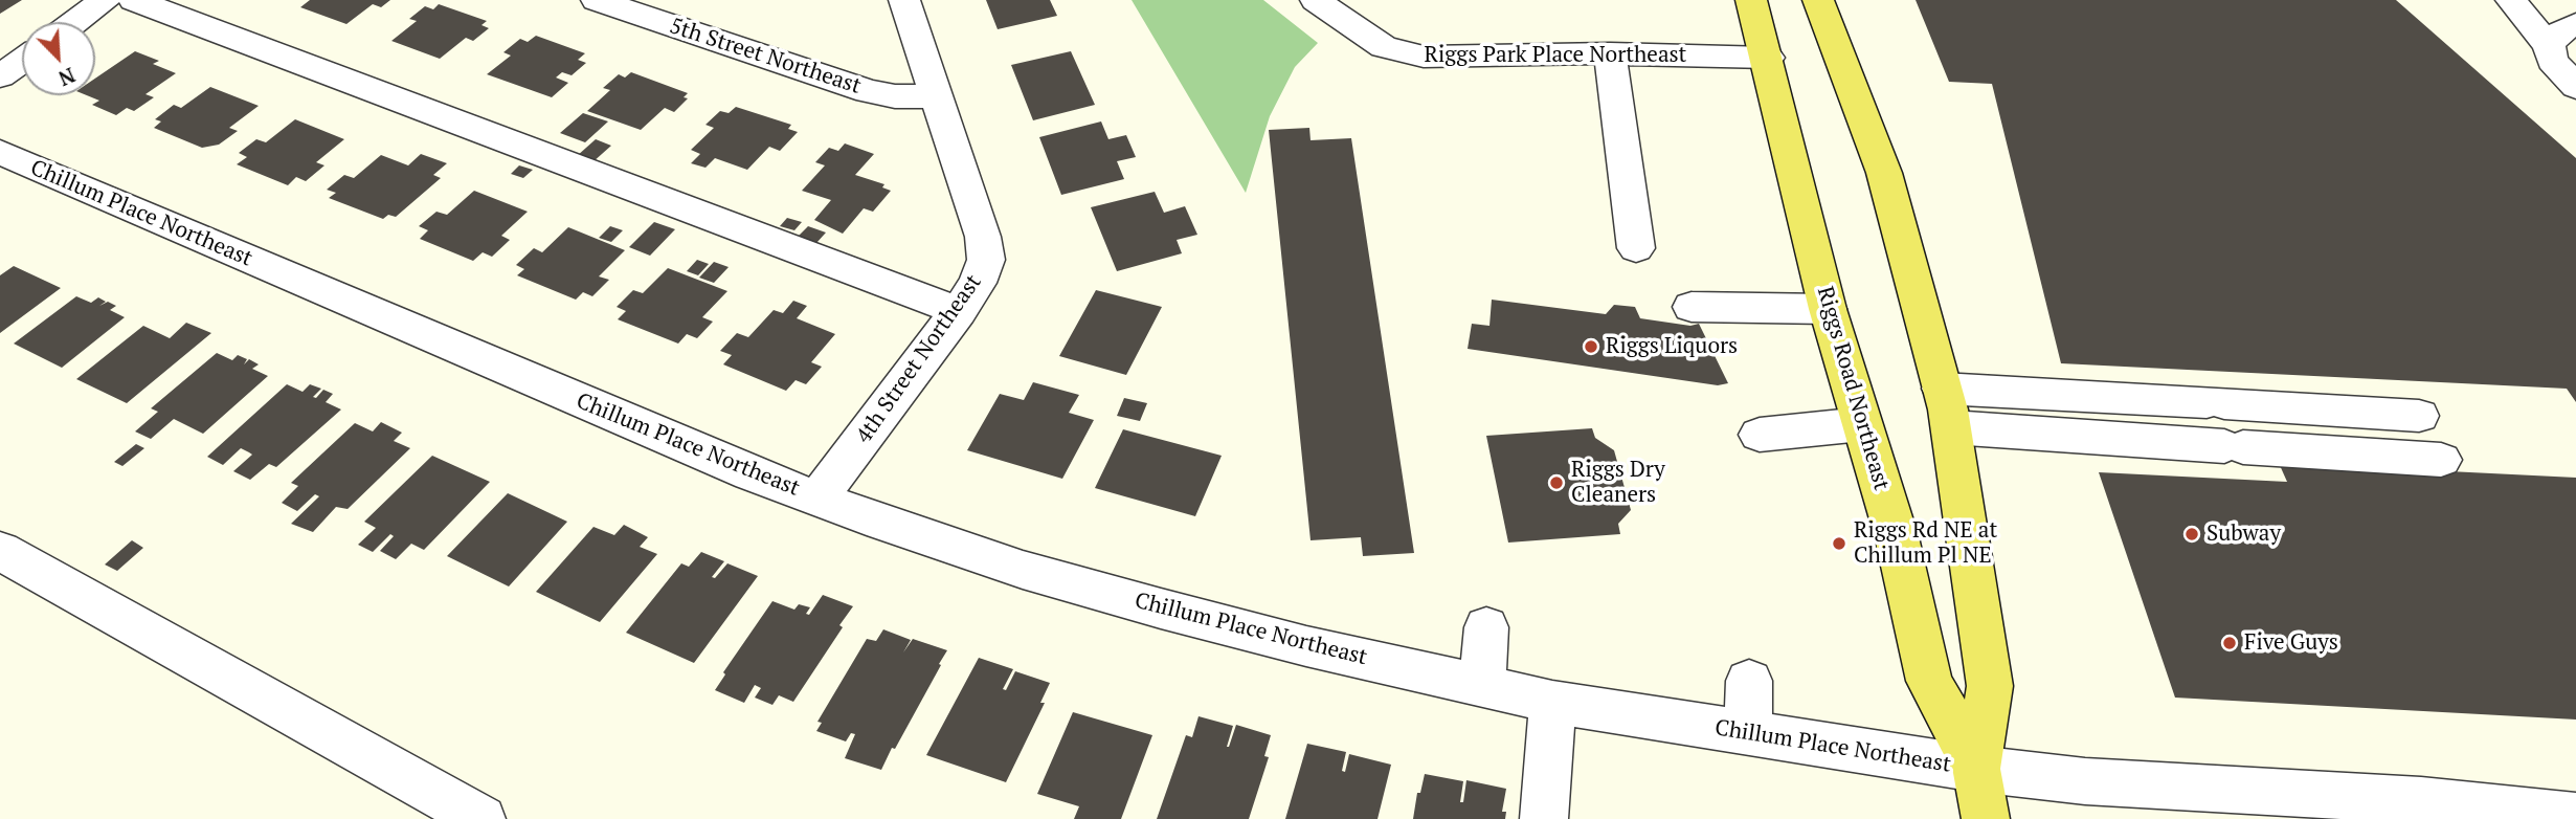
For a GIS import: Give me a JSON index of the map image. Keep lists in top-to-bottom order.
{
  "streets": {
    "main road": ["Riggs Road Northeast"],
    "street": [
      "Riggs Park Place Northeast",
      "5th Street Northeast",
      "Chillum Place Northeast",
      "4th Street Northeast"
    ]
  },
  "crossings": [
    ["Riggs Park Place Northeast", "Riggs Road Northeast"],
    ["5th Street Northeast", "4th Street Northeast"],
    ["Chillum Place Northeast", "4th Street Northeast"],
    ["Chillum Place Northeast", "Riggs Road Northeast"]
  ],
  "places": [
    "Riggs Liquors",
    "Riggs Dry Cleaners",
    "Subway",
    "Riggs Rd NE at Chillum Pl NE",
    "Five Guys"
  ],
  "north": "bottom right"
}
